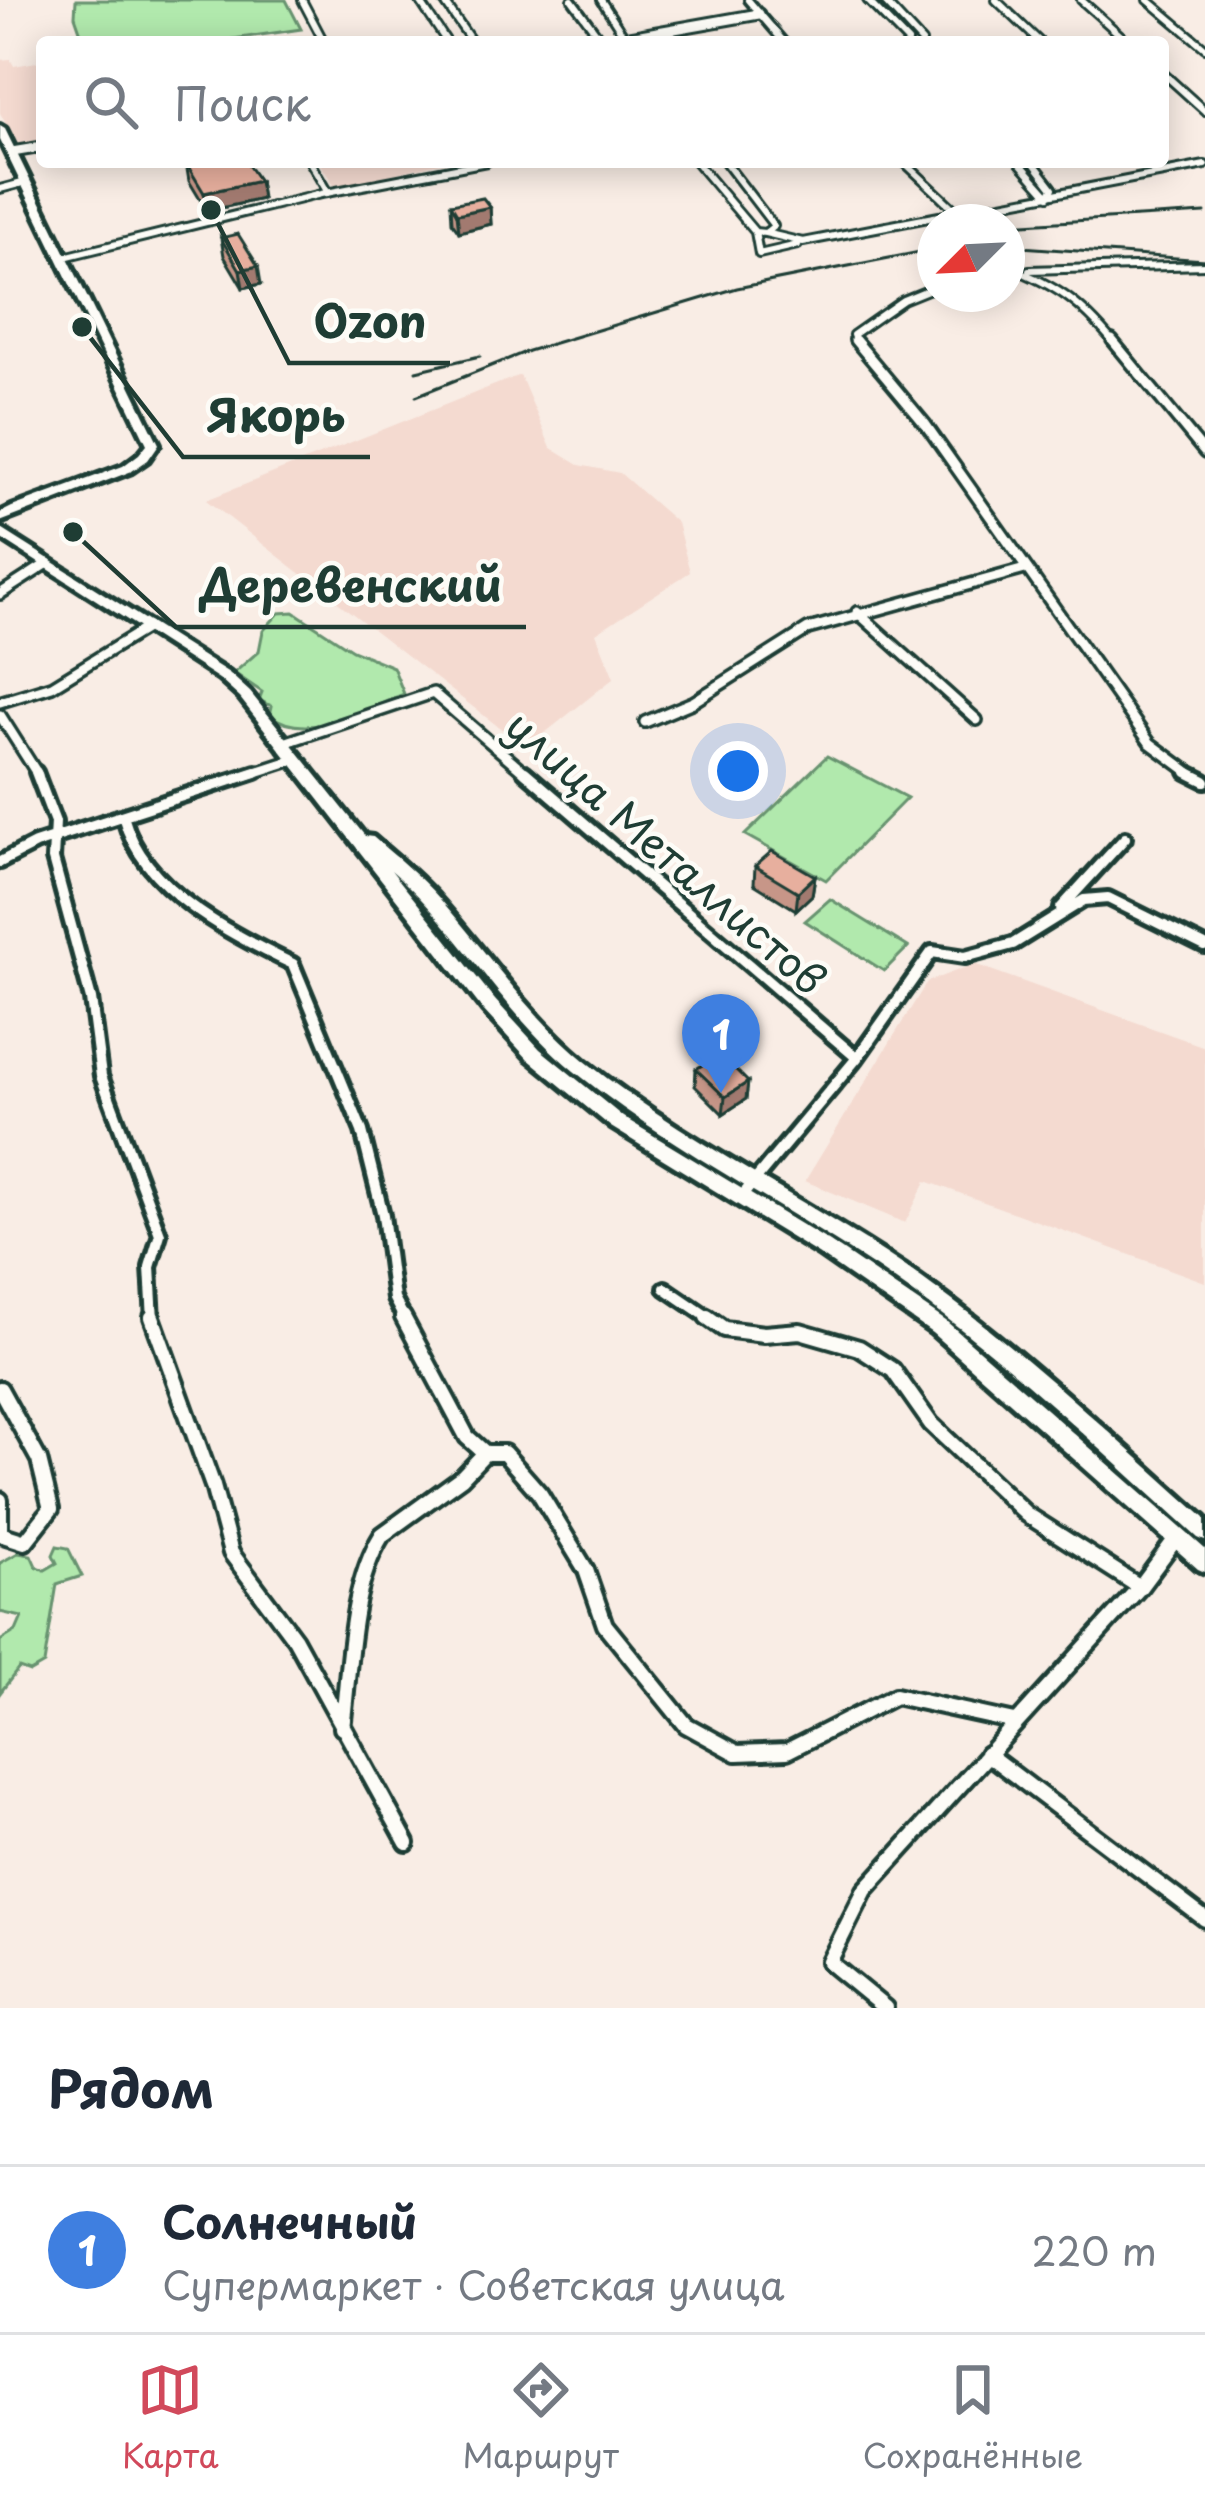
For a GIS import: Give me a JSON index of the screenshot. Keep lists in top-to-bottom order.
{
  "streets": {
    "street": ["улица Металлистов"]
  },
  "places": ["Ozon", "Якорь", "Деревенский"],
  "north": "bottom left",
  "page": {
    "search": "Поиск",
    "pins": "1",
    "heading": "Рядом",
    "list": [
      {
        "mark": "1",
        "name": "Солнечный",
        "note": "Супермаркет · Советская улица",
        "value": "220 m"
      }
    ],
    "nav": ["Карта", "Маршрут", "Сохранённые"]
  }
}
